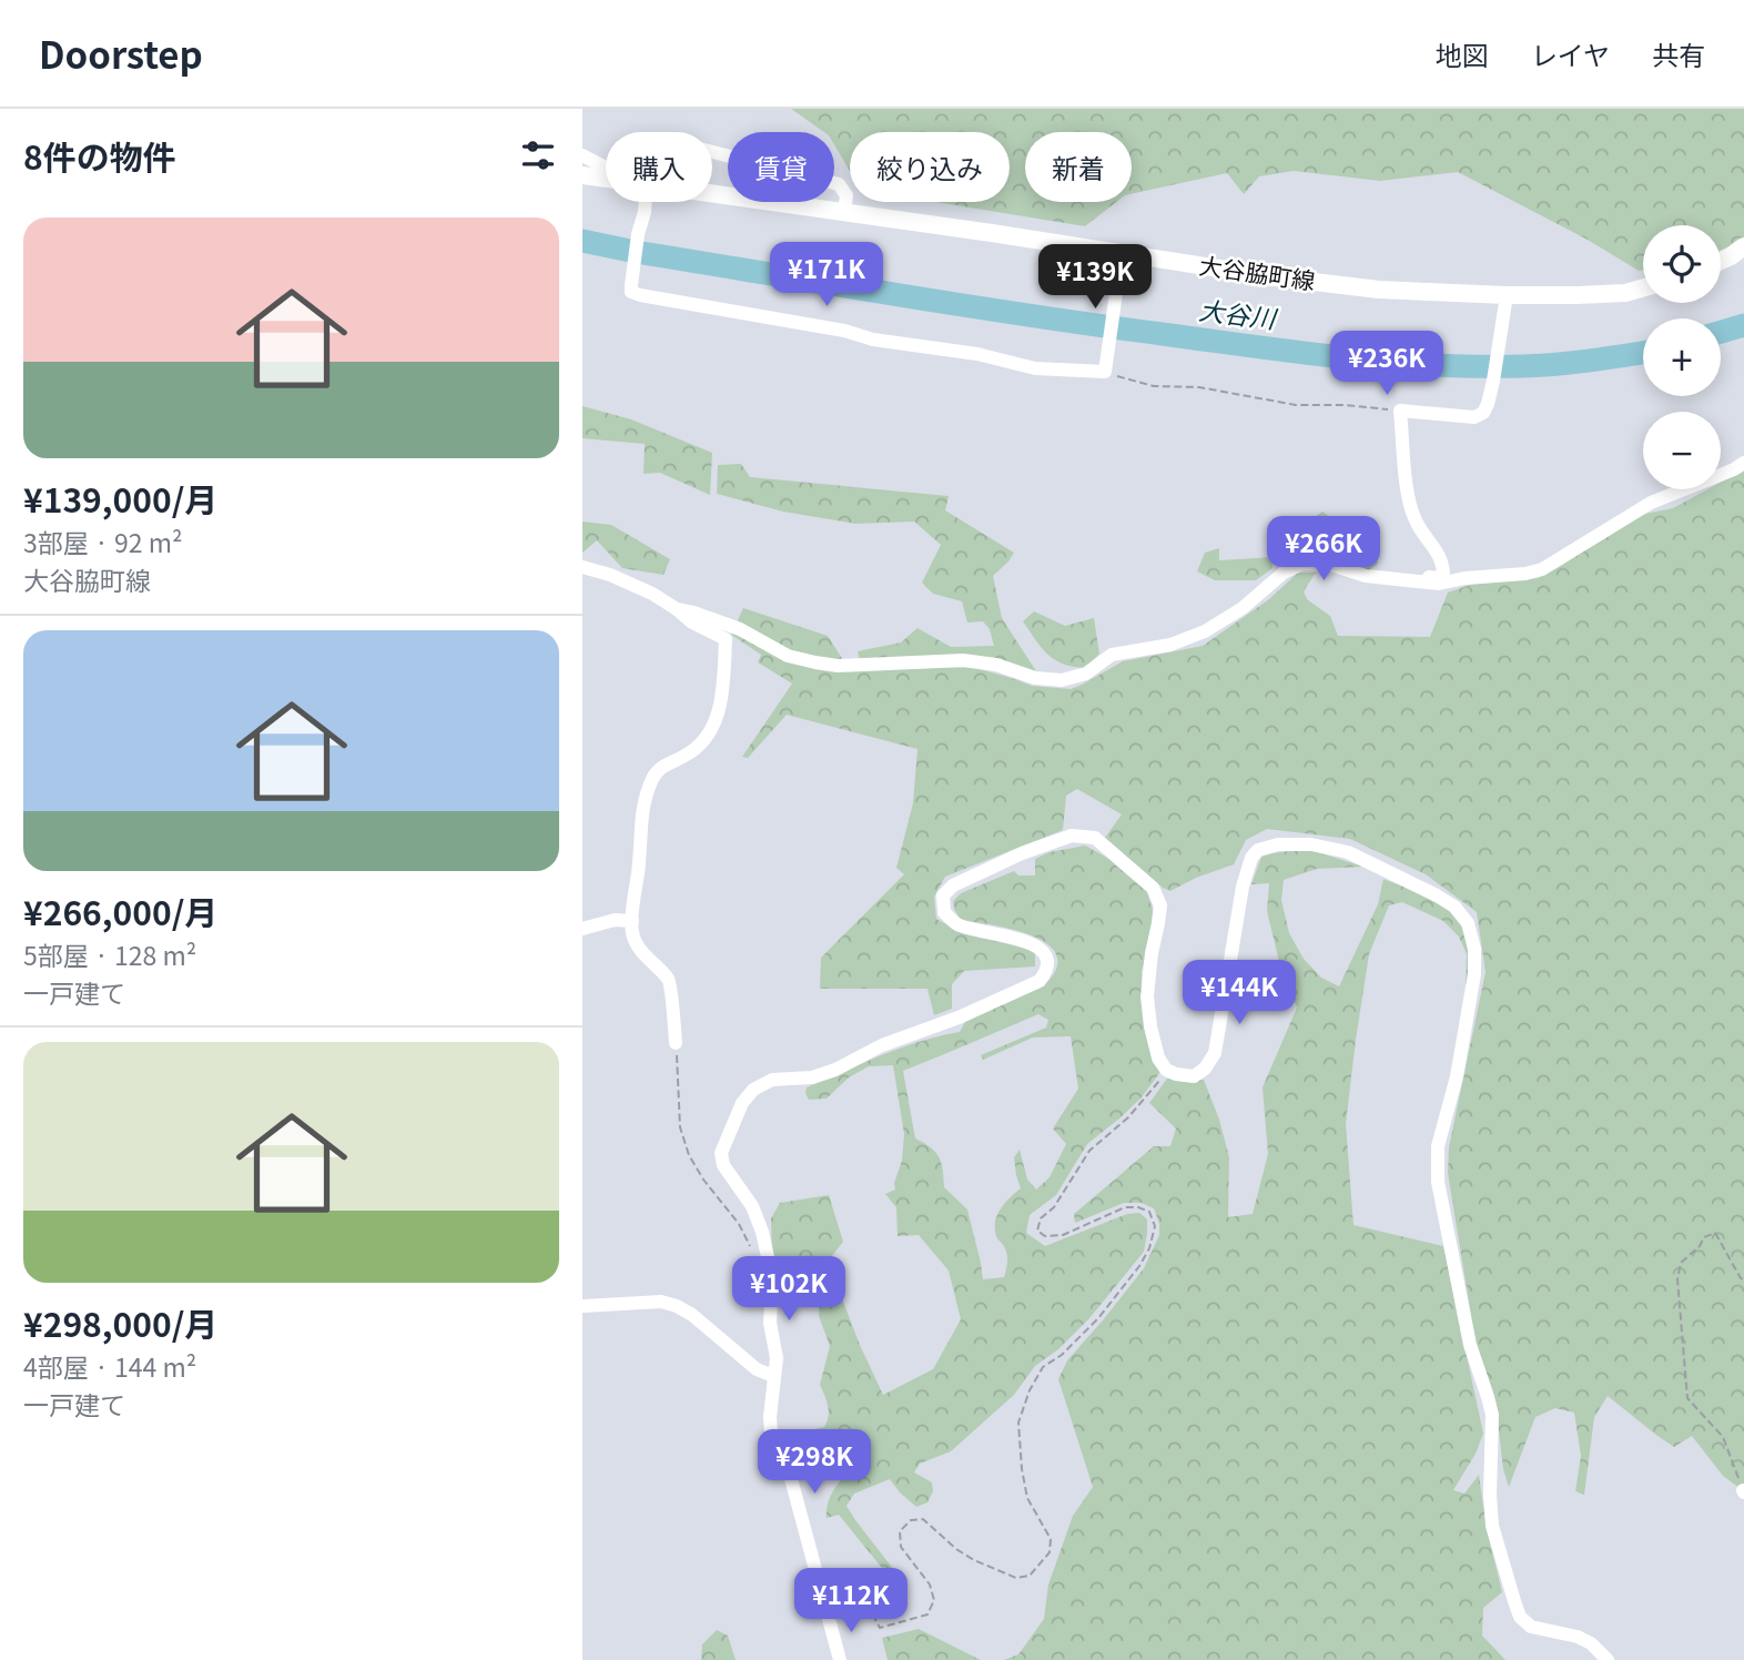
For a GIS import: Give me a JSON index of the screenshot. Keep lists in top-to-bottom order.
{
  "streets": {
    "main road": ["大谷脇町線"]
  },
  "water": ["大谷川"],
  "page": {
    "header": "Doorstep",
    "nav": ["地図", "レイヤ", "共有"],
    "heading": "8件の物件",
    "chip": [
      "購入",
      "賃貸",
      "絞り込み",
      "新着"
    ],
    "list": [
      {
        "name": "¥139,000/月",
        "note": "3部屋 · 92 m² · 大谷脇町線"
      },
      {
        "name": "¥266,000/月",
        "note": "5部屋 · 128 m² · 一戸建て"
      },
      {
        "name": "¥298,000/月",
        "note": "4部屋 · 144 m² · 一戸建て"
      }
    ],
    "map_buttons": ["+", "−"],
    "price": [
      "¥171K",
      "¥139K",
      "¥236K",
      "¥266K",
      "¥144K",
      "¥102K",
      "¥298K",
      "¥112K"
    ]
  }
}
